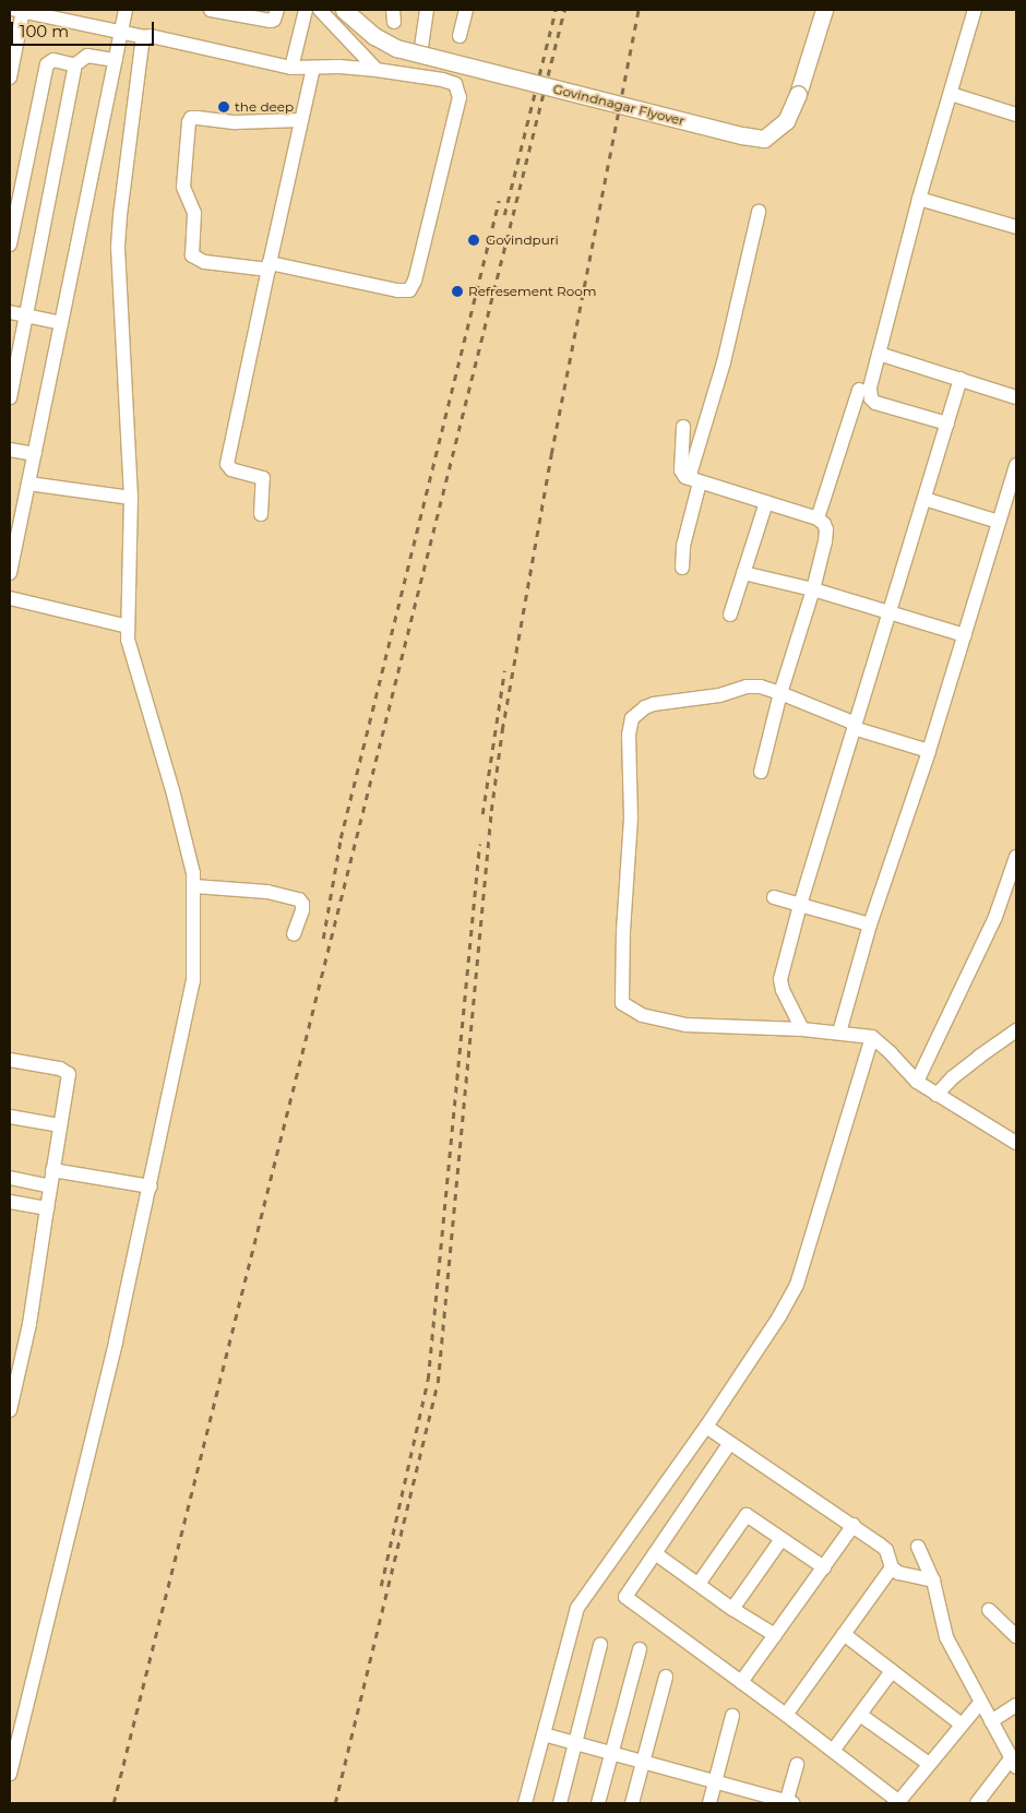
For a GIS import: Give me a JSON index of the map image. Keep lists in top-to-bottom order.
{
  "streets": {
    "main road": ["Govindnagar Flyover"]
  },
  "places": ["the deep", "Govindpuri", "Refresement Room"],
  "scale_bar": "100 m"
}
